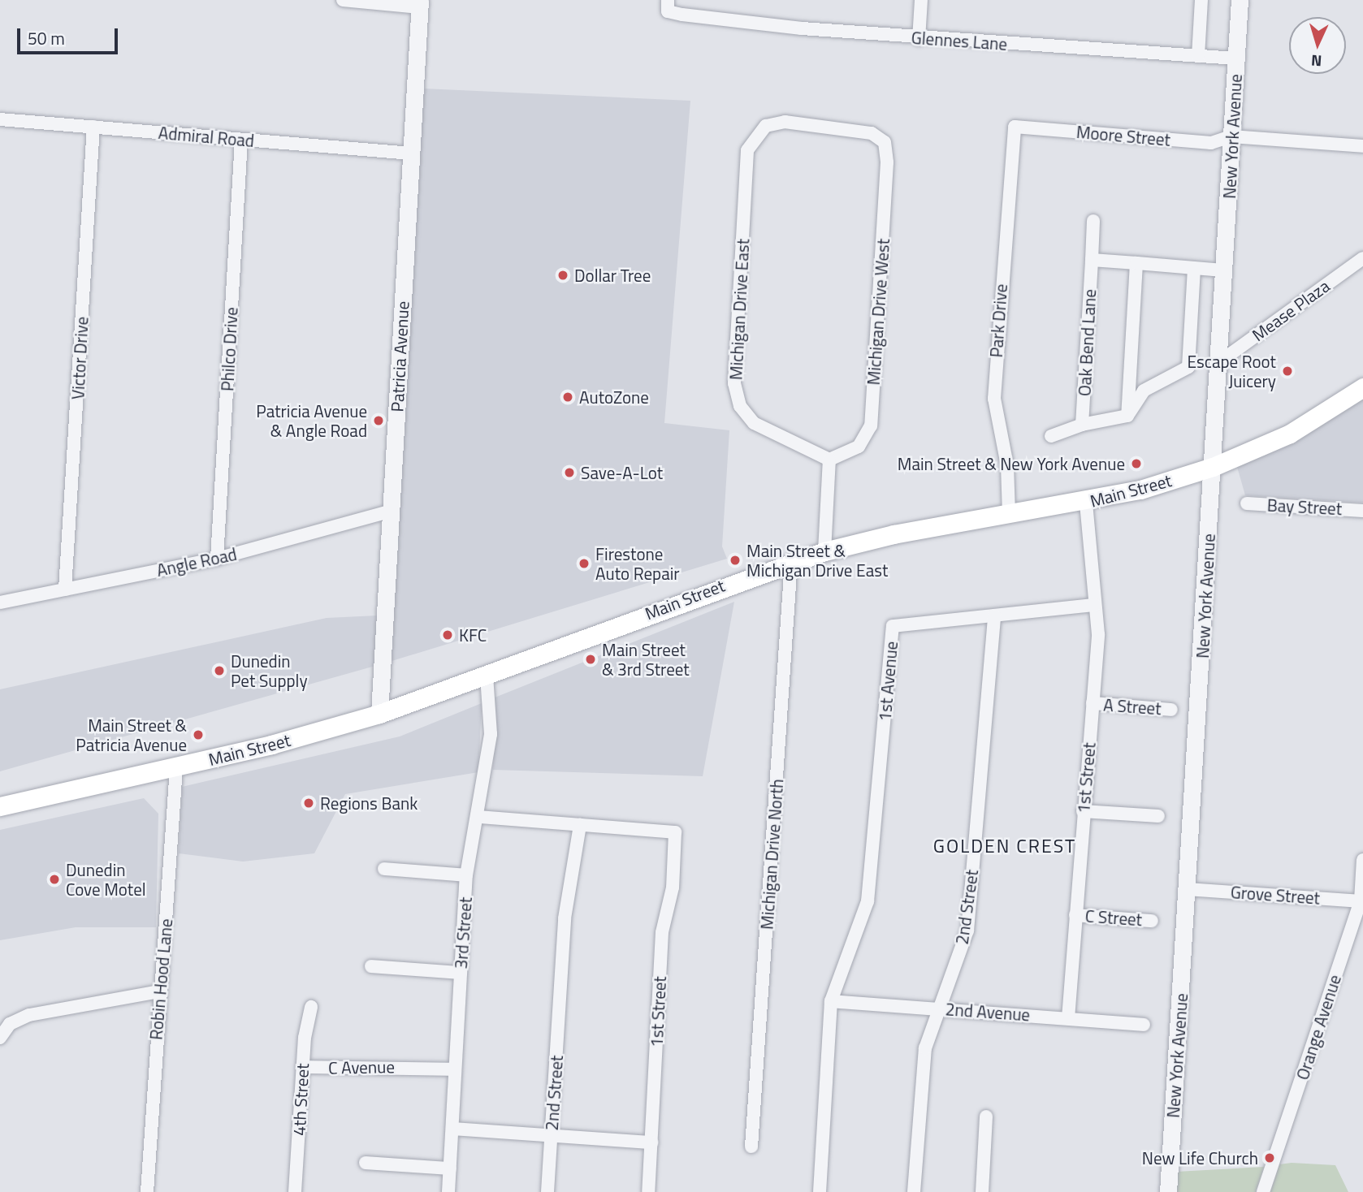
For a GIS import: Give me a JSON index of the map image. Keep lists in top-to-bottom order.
{
  "streets": {
    "main road": ["Main Street"],
    "street": [
      "Glennes Lane",
      "Moore Street",
      "Admiral Road",
      "New York Avenue",
      "Michigan Drive East",
      "Mease Plaza",
      "Michigan Drive West",
      "Park Drive",
      "Oak Bend Lane",
      "Philco Drive",
      "Patricia Avenue",
      "Victor Drive",
      "Bay Street",
      "Angle Road",
      "1st Avenue",
      "A Street",
      "1st Street",
      "Michigan Drive North",
      "Grove Street",
      "2nd Street",
      "C Street",
      "3rd Street",
      "Robin Hood Lane",
      "2nd Avenue",
      "Orange Avenue",
      "C Avenue",
      "4th Street"
    ]
  },
  "crossings": [
    ["Glennes Lane", "New York Avenue"],
    ["Moore Street", "New York Avenue"],
    ["Moore Street", "Park Drive"],
    ["Admiral Road", "Philco Drive"],
    ["Admiral Road", "Patricia Avenue"],
    ["Admiral Road", "Victor Drive"],
    ["New York Avenue", "Mease Plaza"],
    ["New York Avenue", "Main Street"],
    ["New York Avenue", "Grove Street"],
    ["Michigan Drive East", "Michigan Drive West"],
    ["Park Drive", "Main Street"],
    ["Philco Drive", "Angle Road"],
    ["Patricia Avenue", "Main Street"],
    ["Patricia Avenue", "Angle Road"],
    ["Victor Drive", "Angle Road"],
    ["Main Street", "Michigan Drive North"],
    ["Main Street", "3rd Street"],
    ["Main Street", "Robin Hood Lane"],
    ["1st Avenue", "1st Street"],
    ["1st Avenue", "2nd Street"],
    ["1st Avenue", "2nd Avenue"],
    ["A Street", "1st Street"],
    ["1st Street", "2nd Street"],
    ["1st Street", "C Street"],
    ["1st Street", "2nd Avenue"],
    ["Grove Street", "Orange Avenue"],
    ["2nd Street", "2nd Avenue"],
    ["3rd Street", "C Avenue"],
    ["C Avenue", "4th Street"]
  ],
  "districts": ["GOLDEN CREST"],
  "places": [
    "Dollar Tree",
    "Escape Root Juicery",
    "AutoZone",
    "Patricia Avenue & Angle Road",
    "Main Street & New York Avenue",
    "Save-A-Lot",
    "Main Street & Michigan Drive East",
    "Firestone Auto Repair",
    "KFC",
    "Main Street & 3rd Street",
    "Dunedin Pet Supply",
    "Main Street & Patricia Avenue",
    "Regions Bank",
    "Dunedin Cove Motel",
    "New Life Church"
  ],
  "scale_bar": "50 m",
  "north": "bottom"
}
